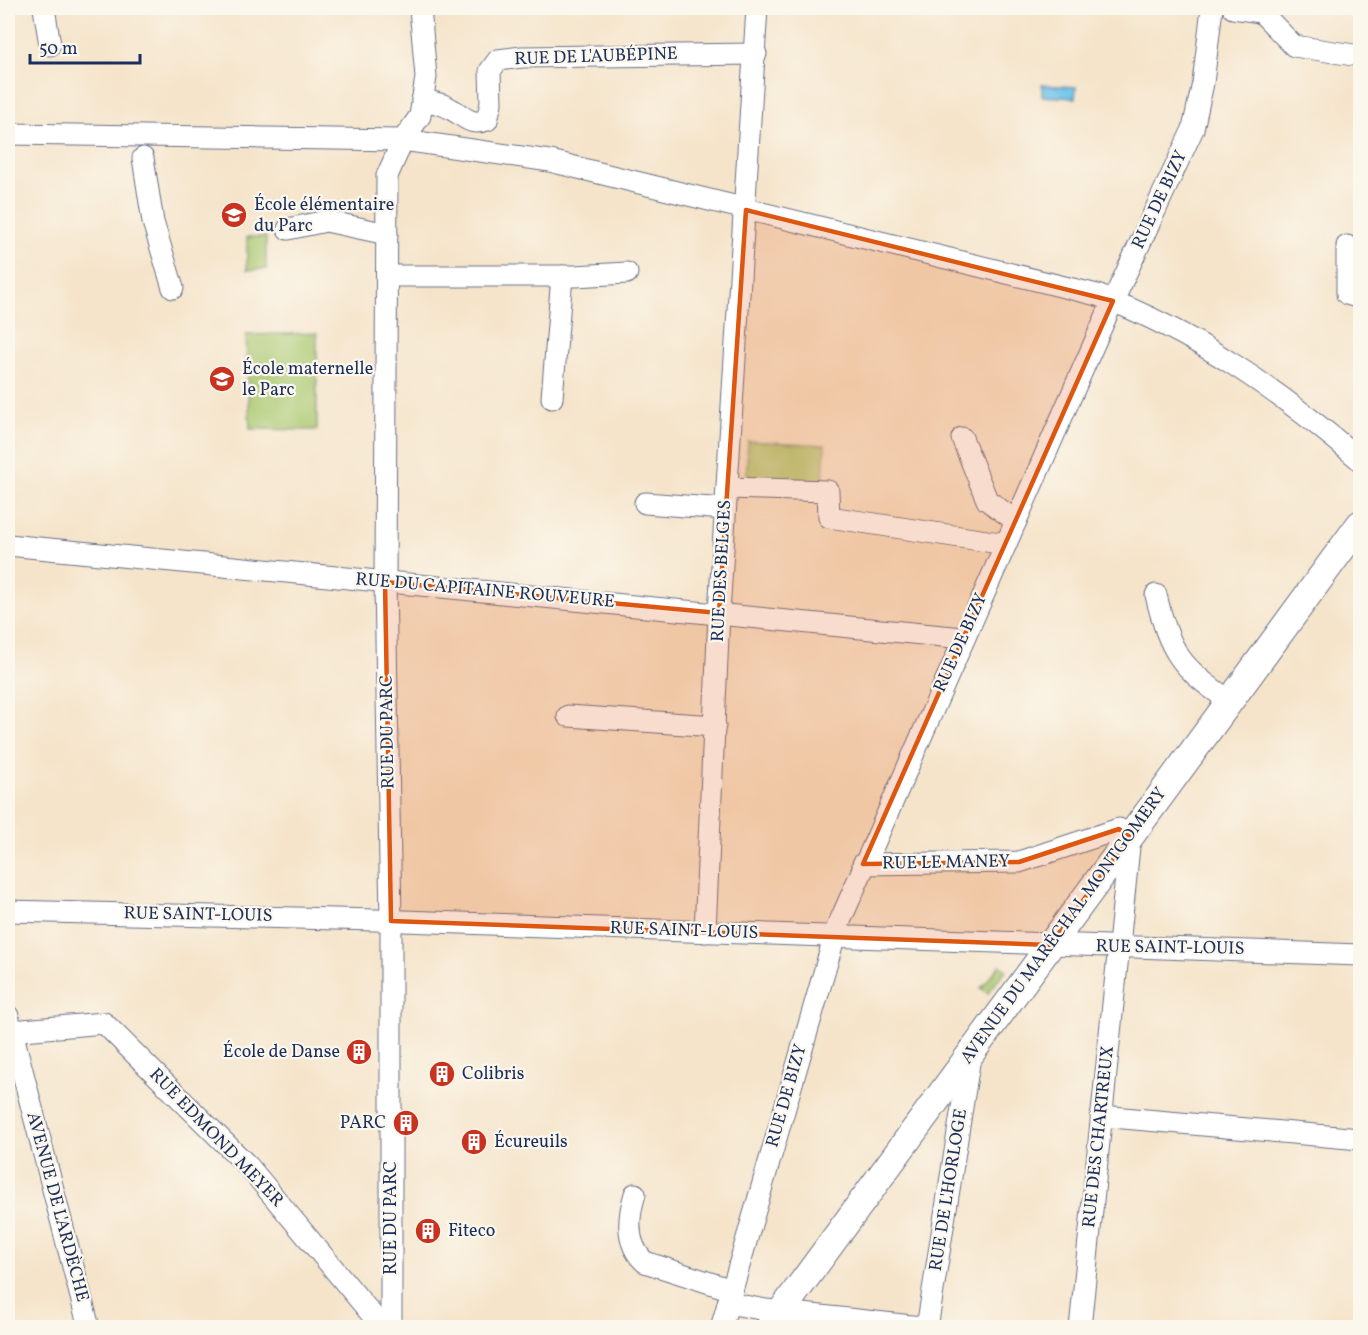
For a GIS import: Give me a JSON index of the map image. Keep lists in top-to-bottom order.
{
  "streets": {
    "main road": ["AVENUE DU MARÉCHAL MONTGOMERY"],
    "street": [
      "RUE DE L'AUBÉPINE",
      "RUE DE BIZY",
      "RUE DES BELGES",
      "RUE DU CAPITAINE ROUVEURE",
      "RUE DU PARC",
      "RUE LE MANEY",
      "RUE SAINT-LOUIS",
      "RUE DES CHARTREUX",
      "RUE EDMOND MEYER",
      "RUE DE L'HORLOGE",
      "AVENUE DE L'ARDÈCHE"
    ]
  },
  "crossings": [
    ["RUE DE L'AUBÉPINE", "RUE DES BELGES"],
    ["RUE DE L'AUBÉPINE", "RUE DU PARC"],
    ["RUE DE BIZY", "RUE DU CAPITAINE ROUVEURE"],
    ["RUE DE BIZY", "RUE LE MANEY"],
    ["RUE DE BIZY", "RUE SAINT-LOUIS"],
    ["RUE DES BELGES", "RUE DU CAPITAINE ROUVEURE"],
    ["RUE DES BELGES", "RUE SAINT-LOUIS"],
    ["RUE DU CAPITAINE ROUVEURE", "RUE DU PARC"],
    ["RUE DU PARC", "RUE SAINT-LOUIS"],
    ["RUE LE MANEY", "AVENUE DU MARÉCHAL MONTGOMERY"],
    ["RUE LE MANEY", "RUE DES CHARTREUX"],
    ["RUE SAINT-LOUIS", "AVENUE DU MARÉCHAL MONTGOMERY"],
    ["RUE SAINT-LOUIS", "RUE DES CHARTREUX"],
    ["AVENUE DU MARÉCHAL MONTGOMERY", "RUE DES CHARTREUX"],
    ["AVENUE DU MARÉCHAL MONTGOMERY", "RUE DE L'HORLOGE"],
    ["RUE EDMOND MEYER", "AVENUE DE L'ARDÈCHE"]
  ],
  "places": {
    "school or university": ["École élémentaire du Parc", "École maternelle le Parc"],
    "building": [
      "École de Danse",
      "Colibris",
      "PARC",
      "Écureuils",
      "Fiteco"
    ]
  },
  "scale_bar": "50 m"
}
